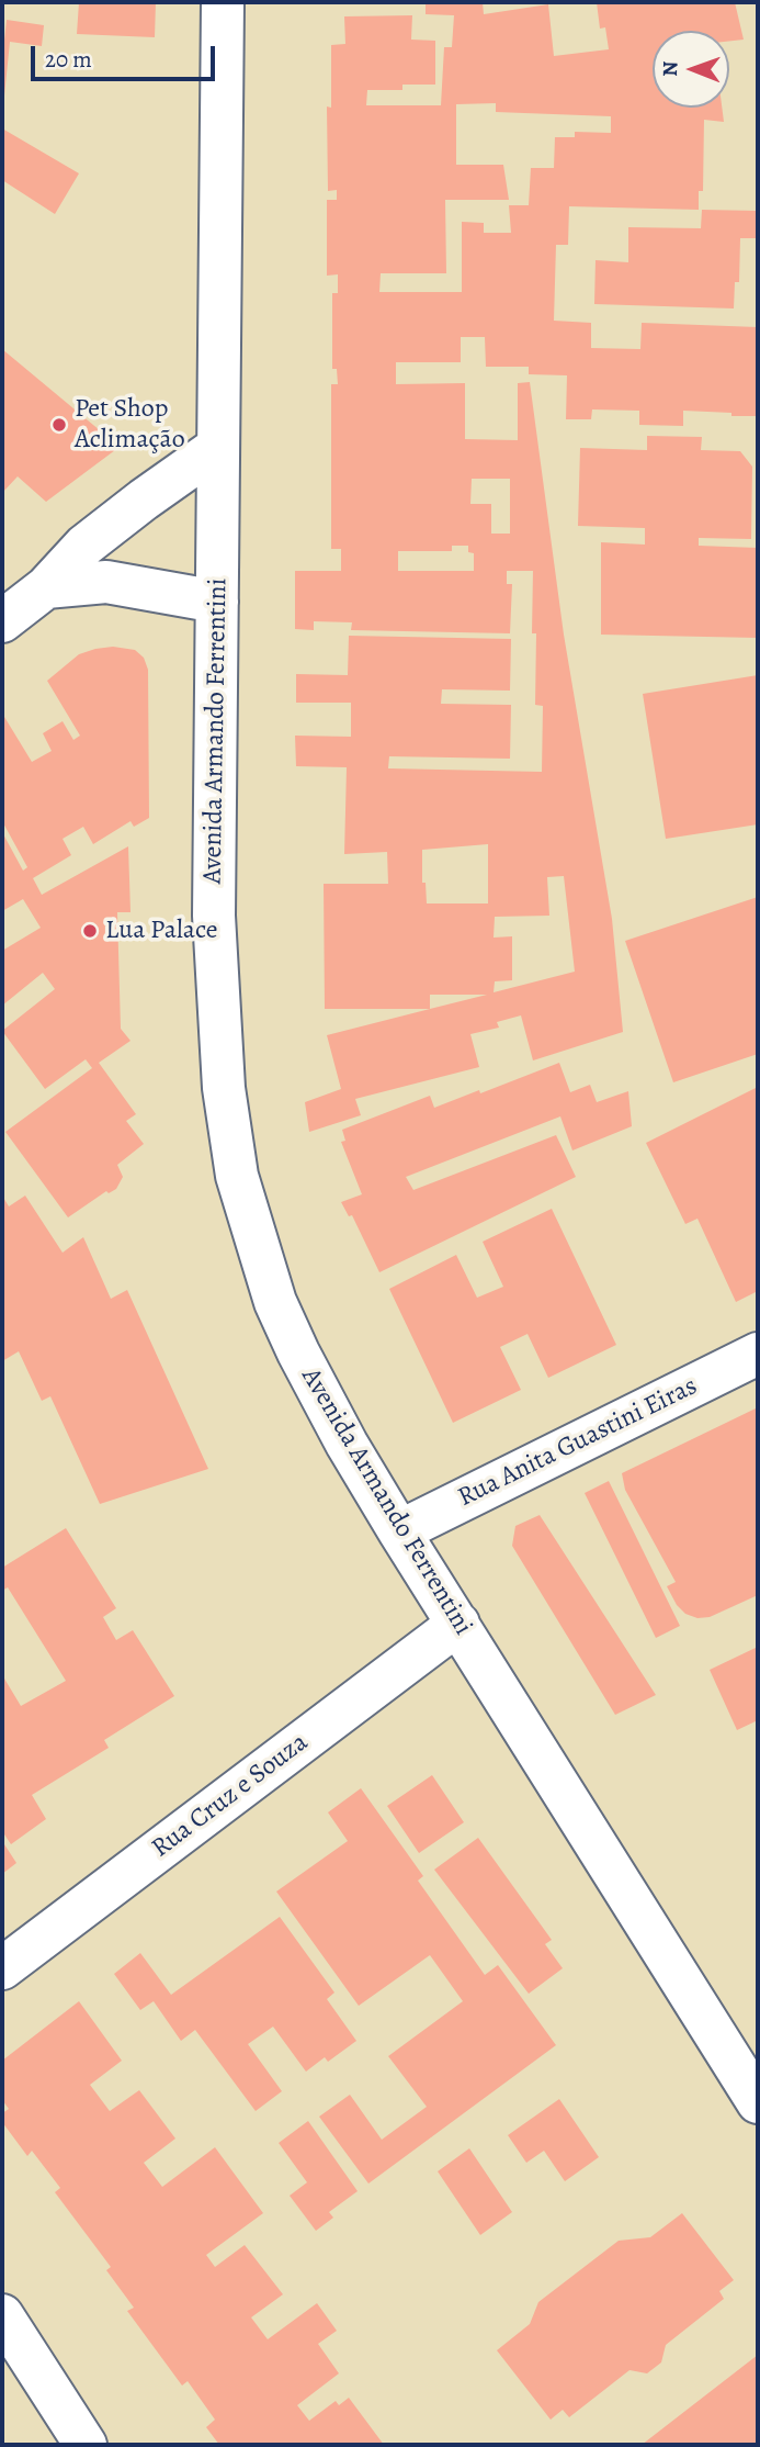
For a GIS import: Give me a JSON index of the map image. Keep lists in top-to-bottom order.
{
  "streets": {
    "street": ["Avenida Armando Ferrentini", "Rua Anita Guastini Eiras", "Rua Cruz e Souza"]
  },
  "crossings": [
    ["Avenida Armando Ferrentini", "Rua Anita Guastini Eiras"],
    ["Avenida Armando Ferrentini", "Rua Cruz e Souza"]
  ],
  "places": ["Pet Shop Aclimação", "Lua Palace"],
  "scale_bar": "20 m",
  "north": "left"
}
